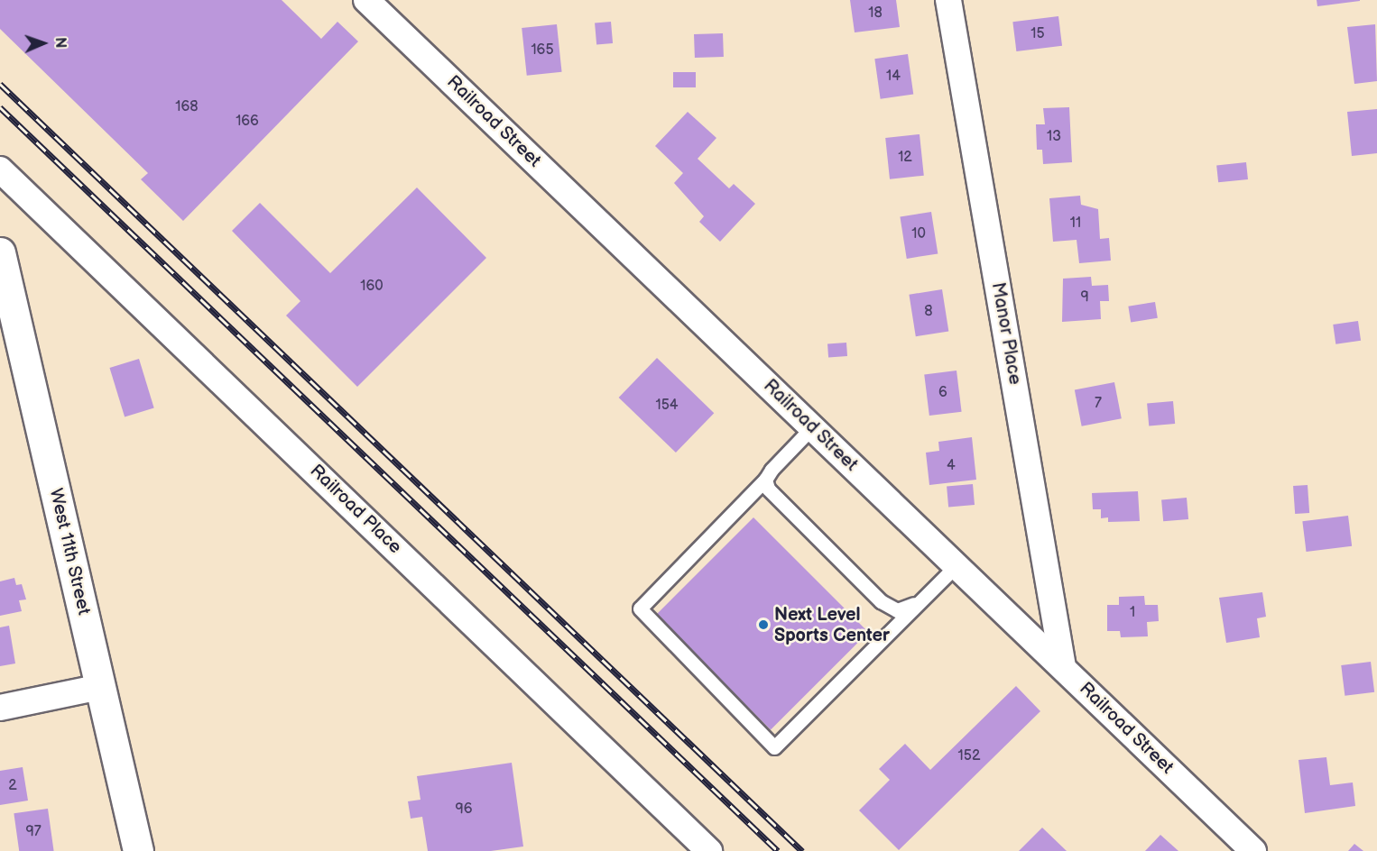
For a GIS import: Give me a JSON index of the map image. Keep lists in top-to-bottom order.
{
  "streets": {
    "street": [
      "Railroad Street",
      "Manor Place",
      "Railroad Place",
      "West 11th Street"
    ]
  },
  "crossings": [
    ["Railroad Street", "Manor Place"]
  ],
  "places": ["Next Level Sports Center"],
  "house_numbers": [
    "18",
    "15",
    "165",
    "14",
    "168",
    "166",
    "13",
    "12",
    "11",
    "10",
    "160",
    "9",
    "8",
    "6",
    "7",
    "154",
    "4",
    "1",
    "152",
    "2",
    "96",
    "97"
  ],
  "north": "right"
}
